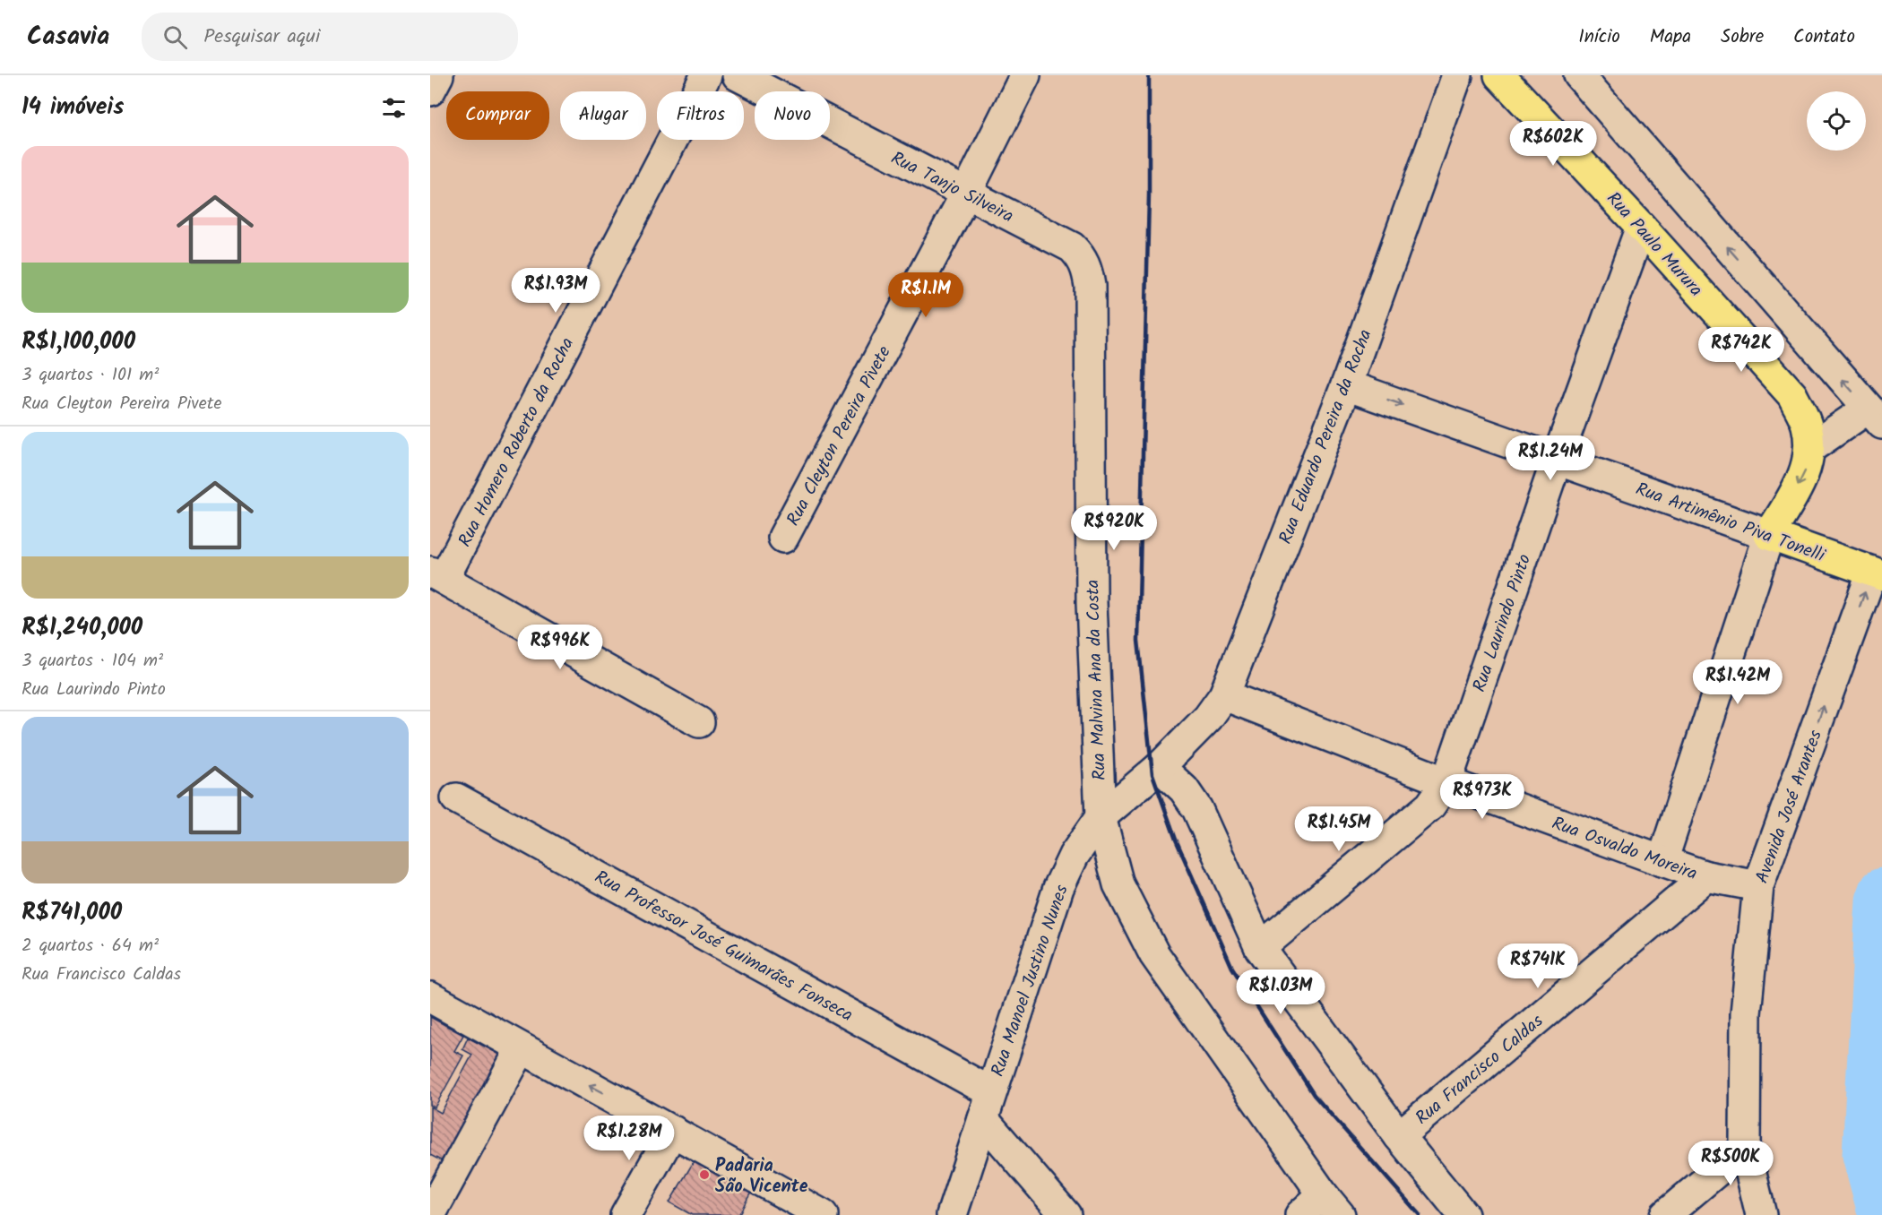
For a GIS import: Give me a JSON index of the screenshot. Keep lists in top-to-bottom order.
{
  "streets": {
    "main road": ["Rua Paulo Murura", "Rua Artimênio Piva Tonelli"],
    "street": [
      "Rua Tanjo Silveira",
      "Rua Cleyton Pereira Pivete",
      "Rua Eduardo Pereira da Rocha",
      "Rua Homero Roberto da Rocha",
      "Rua Laurindo Pinto",
      "Rua Malvina Ana da Costa",
      "Avenida José Arantes",
      "Rua Osvaldo Moreira",
      "Rua Professor José Guimarães Fonseca",
      "Rua Manoel Justino Nunes",
      "Rua Francisco Caldas"
    ]
  },
  "crossings": [
    ["Rua Tanjo Silveira", "Rua Cleyton Pereira Pivete"],
    ["Rua Tanjo Silveira", "Rua Malvina Ana da Costa"],
    ["Rua Paulo Murura", "Rua Artimênio Piva Tonelli"],
    ["Rua Paulo Murura", "Rua Laurindo Pinto"],
    ["Rua Eduardo Pereira da Rocha", "Rua Artimênio Piva Tonelli"],
    ["Rua Eduardo Pereira da Rocha", "Rua Osvaldo Moreira"],
    ["Rua Eduardo Pereira da Rocha", "Rua Manoel Justino Nunes"],
    ["Rua Artimênio Piva Tonelli", "Rua Laurindo Pinto"],
    ["Rua Artimênio Piva Tonelli", "Avenida José Arantes"],
    ["Rua Laurindo Pinto", "Rua Osvaldo Moreira"],
    ["Rua Malvina Ana da Costa", "Rua Manoel Justino Nunes"],
    ["Avenida José Arantes", "Rua Osvaldo Moreira"],
    ["Rua Osvaldo Moreira", "Rua Francisco Caldas"],
    ["Rua Professor José Guimarães Fonseca", "Rua Manoel Justino Nunes"]
  ],
  "one_way": ["Rua Artimênio Piva Tonelli"],
  "places": ["Padaria São Vicente"],
  "page": {
    "header": "Casavia",
    "search": "Pesquisar aqui",
    "nav": [
      "Início",
      "Mapa",
      "Sobre",
      "Contato"
    ],
    "heading": "14 imóveis",
    "chip": [
      "Comprar",
      "Alugar",
      "Filtros",
      "Novo"
    ],
    "price": [
      "R$602K",
      "R$1.93M",
      "R$1.1M",
      "R$742K",
      "R$1.24M",
      "R$920K",
      "R$996K",
      "R$1.42M",
      "R$973K",
      "R$1.45M",
      "R$741K",
      "R$1.03M",
      "R$1.28M",
      "R$500K"
    ],
    "list": [
      {
        "name": "R$1,100,000",
        "note": "3 quartos · 101 m² · Rua Cleyton Pereira Pivete"
      },
      {
        "name": "R$1,240,000",
        "note": "3 quartos · 104 m² · Rua Laurindo Pinto"
      },
      {
        "name": "R$741,000",
        "note": "2 quartos · 64 m² · Rua Francisco Caldas"
      }
    ]
  }
}
